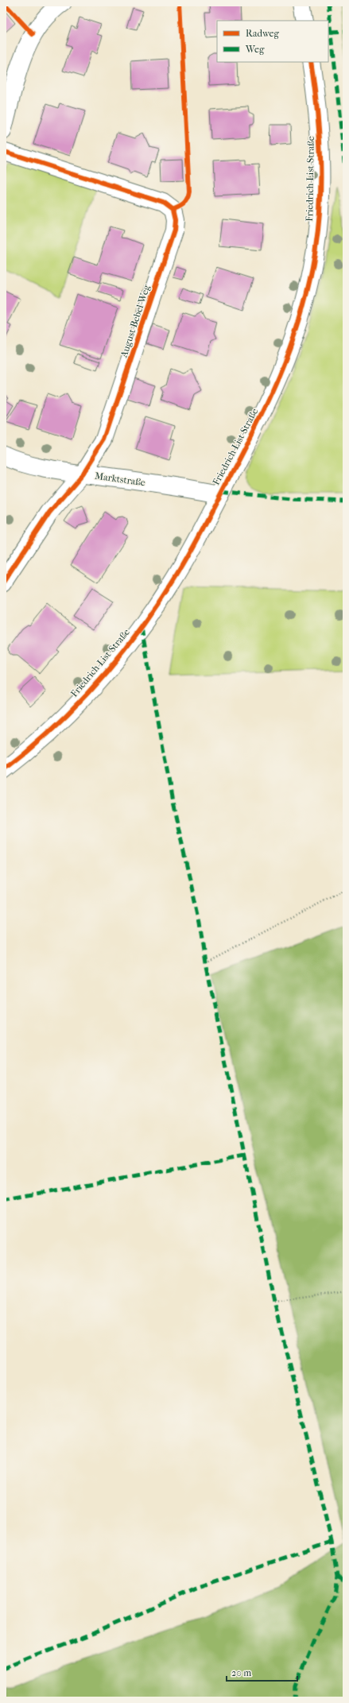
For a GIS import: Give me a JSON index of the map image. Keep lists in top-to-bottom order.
{
  "streets": {
    "street": ["Friedrich-List-Straße", "August-Bebel-Weg", "Marktstraße"]
  },
  "crossings": [
    ["Friedrich-List-Straße", "Marktstraße"],
    ["August-Bebel-Weg", "Marktstraße"]
  ],
  "legend": ["Radweg", "Weg"],
  "scale_bar": "20 m"
}
